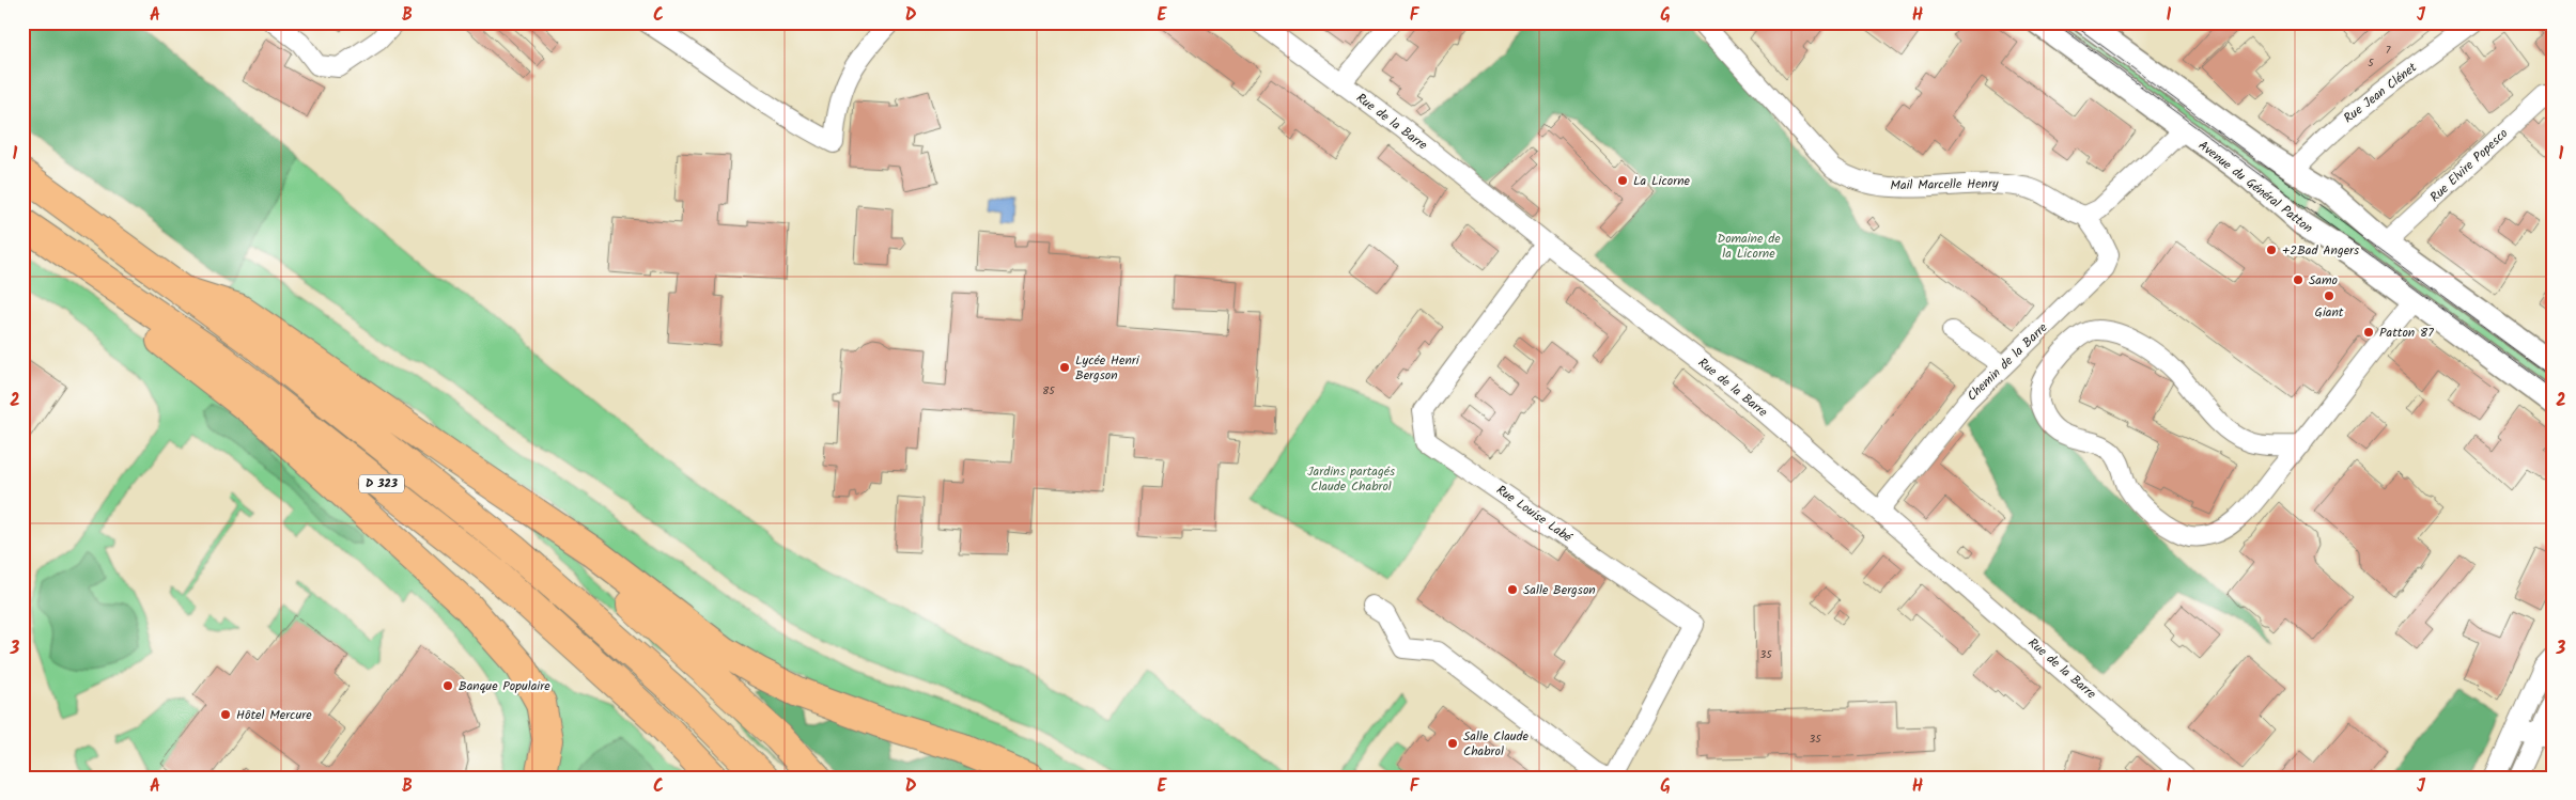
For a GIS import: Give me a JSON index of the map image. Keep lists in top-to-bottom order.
{
  "streets": {
    "highway": ["D 323"],
    "street": [
      "Rue Jean Clénet",
      "Rue de la Barre",
      "Rue Elvire Popesco",
      "Mail Marcelle Henry",
      "Avenue du Général Patton",
      "Chemin de la Barre",
      "Rue Louise Labé"
    ]
  },
  "crossings": [
    ["Rue de la Barre", "Chemin de la Barre"],
    ["Rue de la Barre", "Rue Louise Labé"],
    ["Mail Marcelle Henry", "Chemin de la Barre"]
  ],
  "parks": ["Domaine de la Licorne", "Jardins partagés Claude Chabrol"],
  "places": [
    "La Licorne",
    "+2Bad Angers",
    "Samo",
    "Giant",
    "Patton 87",
    "Lycée Henri Bergson",
    "Salle Bergson",
    "Banque Populaire",
    "Hôtel Mercure",
    "Salle Claude Chabrol"
  ],
  "house_numbers": [
    "7",
    "5",
    "85",
    "35",
    "35"
  ],
  "grid": {
    "columns": [
      "A",
      "B",
      "C",
      "D",
      "E",
      "F",
      "G",
      "H",
      "I",
      "J"
    ],
    "rows": ["1", "2", "3"]
  }
}
